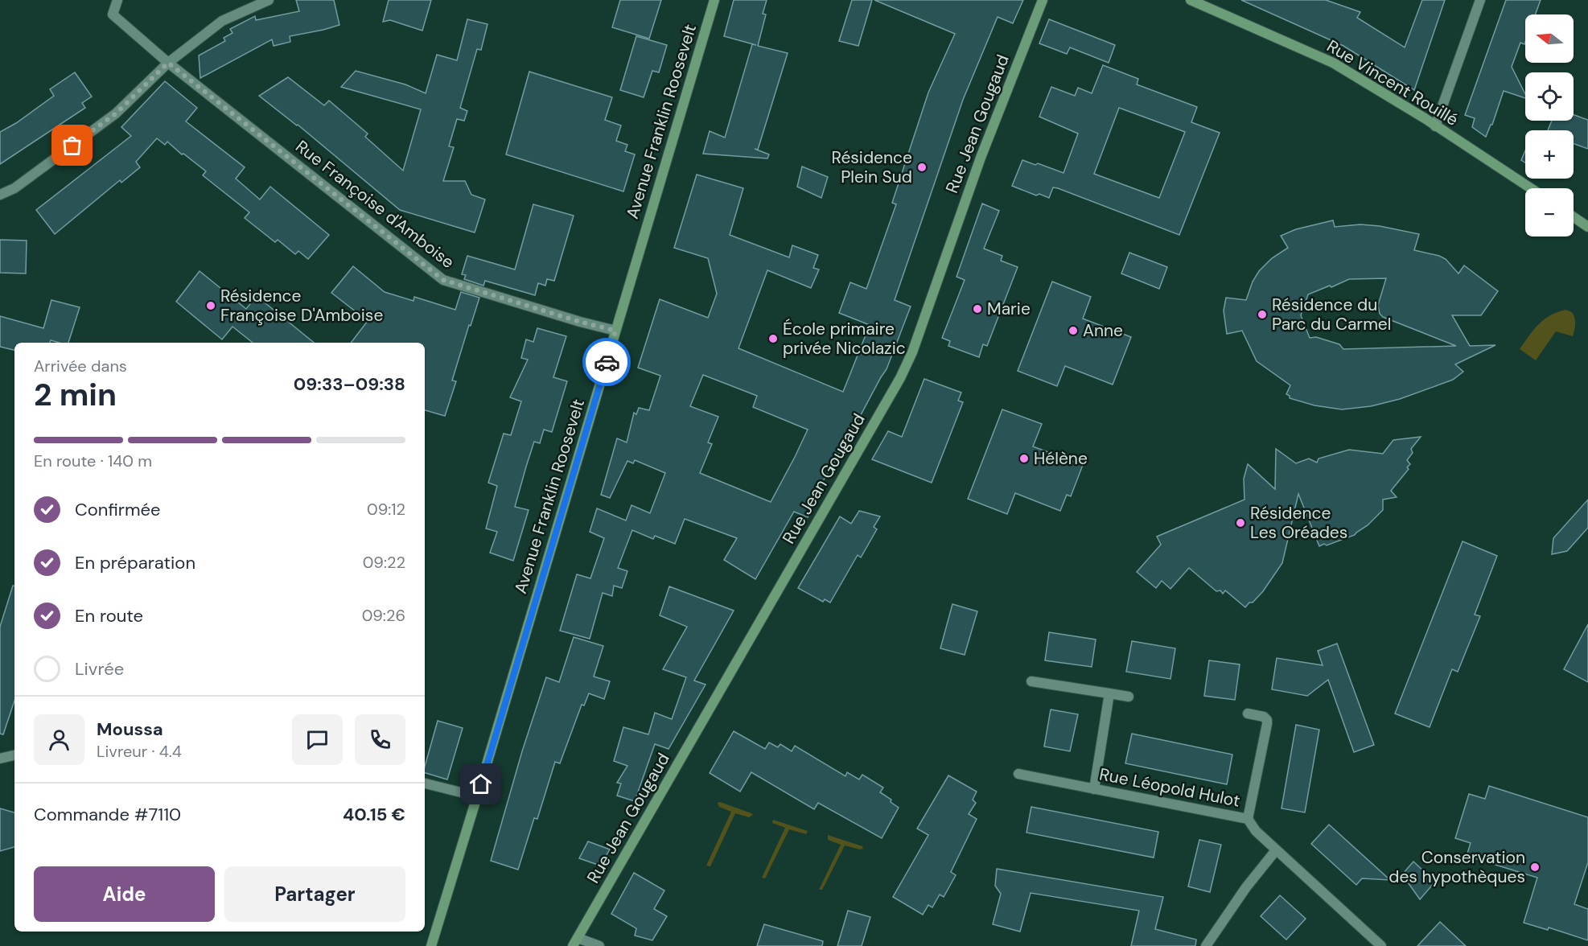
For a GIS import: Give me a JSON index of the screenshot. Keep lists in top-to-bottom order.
{
  "streets": {
    "main road": ["Rue Vincent Rouillé", "Avenue Franklin Roosevelt", "Rue Jean Gougaud"],
    "street": ["Rue Françoise d'Amboise", "Rue Léopold Hulot"]
  },
  "crossings": [
    ["Avenue Franklin Roosevelt", "Rue Françoise d'Amboise"]
  ],
  "places": [
    "Résidence Plein Sud",
    "Résidence Françoise D'Amboise",
    "Marie",
    "Résidence du Parc du Carmel",
    "Anne",
    "École primaire privée Nicolazic",
    "Hélène",
    "Résidence Les Oréades",
    "Conservation des hypothèques"
  ],
  "north": "left",
  "page": {
    "map_buttons": ["+", "−"],
    "heading": ["2 min", "Arrivée dans", "09:33–09:38"],
    "panel": [
      "Moussa",
      "Livreur · 4.4",
      "Commande #7110",
      "40.15 €"
    ],
    "bar": "En route · 140 m",
    "list": [
      ["Confirmée", "09:12"],
      ["En préparation", "09:22"],
      ["En route", "09:26"],
      "Livrée"
    ],
    "buttons": ["Aide", "Partager"]
  }
}
